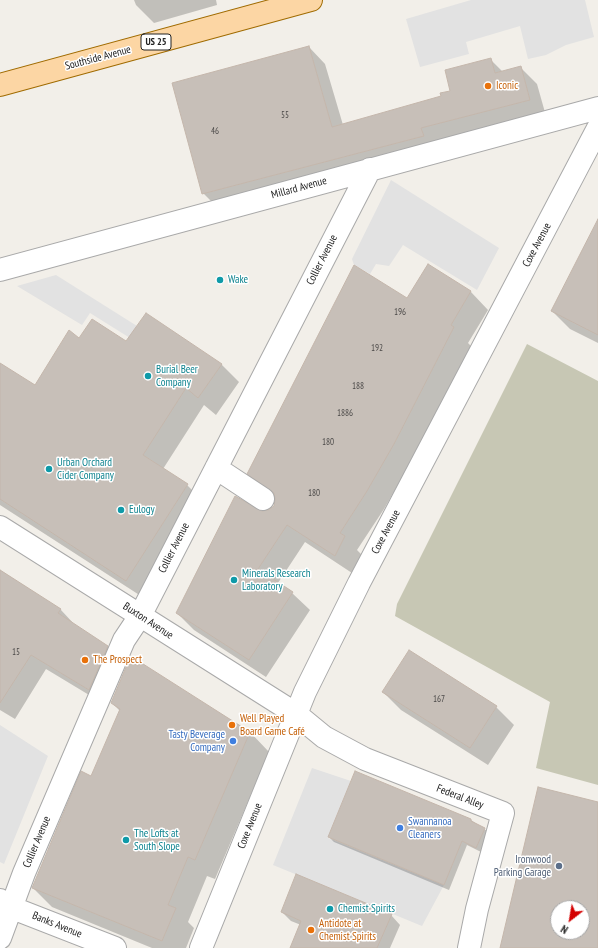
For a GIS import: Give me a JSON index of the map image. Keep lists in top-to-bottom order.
{
  "streets": {
    "main road": ["US 25", "Southside Avenue"],
    "street": [
      "Millard Avenue",
      "Coxe Avenue",
      "Collier Avenue",
      "Buxton Avenue",
      "Federal Alley",
      "Banks Avenue"
    ]
  },
  "crossings": [
    ["Millard Avenue", "Collier Avenue"],
    ["Coxe Avenue", "Buxton Avenue"],
    ["Coxe Avenue", "Federal Alley"],
    ["Collier Avenue", "Buxton Avenue"],
    ["Collier Avenue", "Banks Avenue"],
    ["Buxton Avenue", "Federal Alley"]
  ],
  "places": [
    "Iconic",
    "Wake",
    "Burial Beer Company",
    "Urban Orchard Cider Company",
    "Eulogy",
    "Minerals Research Laboratory",
    "The Prospect",
    "Well Played Board Game Café",
    "Tasty Beverage Company",
    "Swannanoa Cleaners",
    "The Lofts at South Slope",
    "Ironwood Parking Garage",
    "Chemist Spirits",
    "Antidote at Chemist Spirits"
  ],
  "house_numbers": [
    "55",
    "46",
    "196",
    "192",
    "188",
    "1886",
    "180",
    "180",
    "15",
    "167"
  ],
  "north": "bottom left"
}
